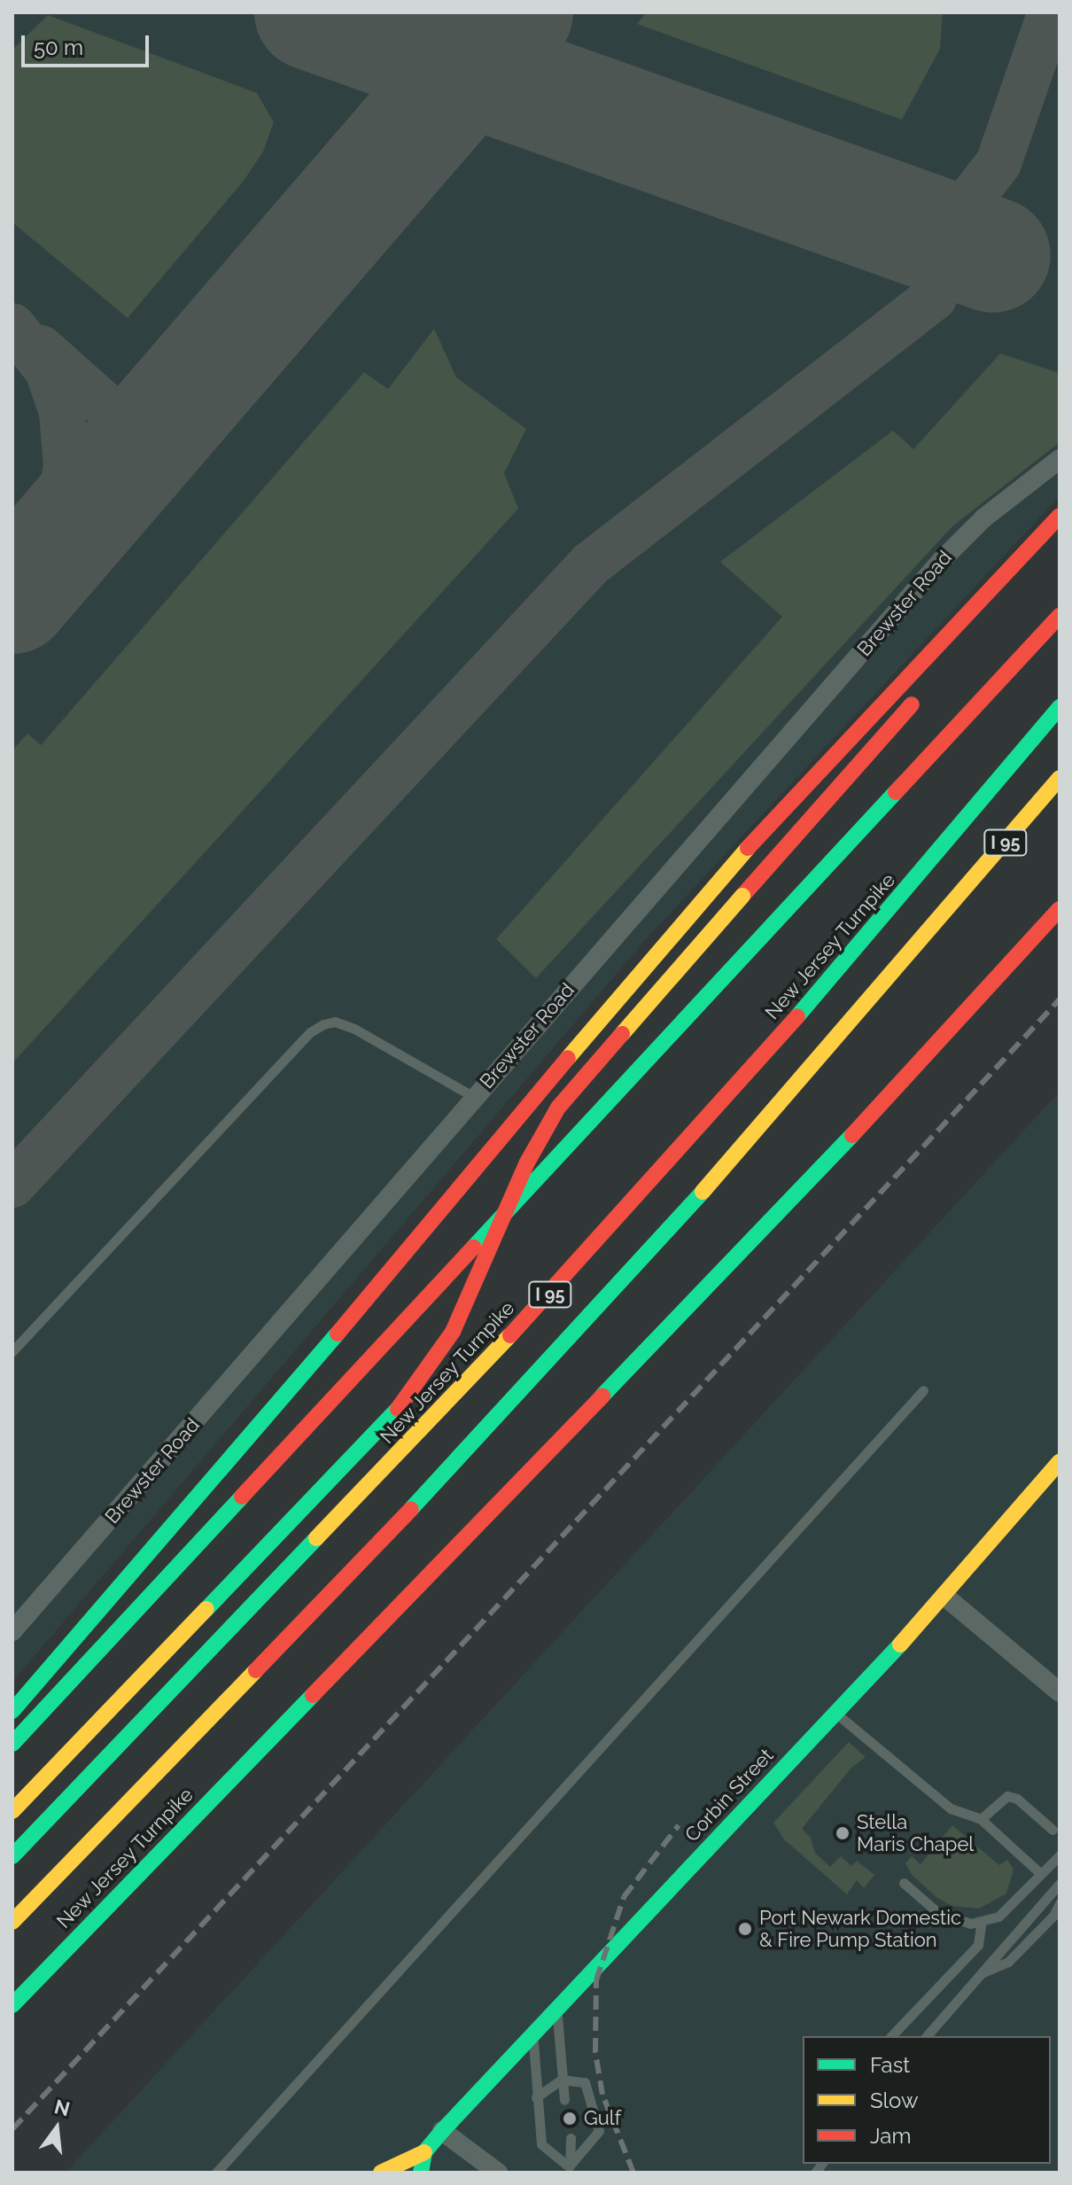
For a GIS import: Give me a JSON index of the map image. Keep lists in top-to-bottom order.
{
  "streets": {
    "main road": ["I 95", "New Jersey Turnpike", "Corbin Street"],
    "street": ["Brewster Road"]
  },
  "places": ["Stella Maris Chapel", "Port Newark Domestic & Fire Pump Station", "Gulf"],
  "legend": ["Fast", "Slow", "Jam"],
  "scale_bar": "50 m",
  "north": "top"
}
